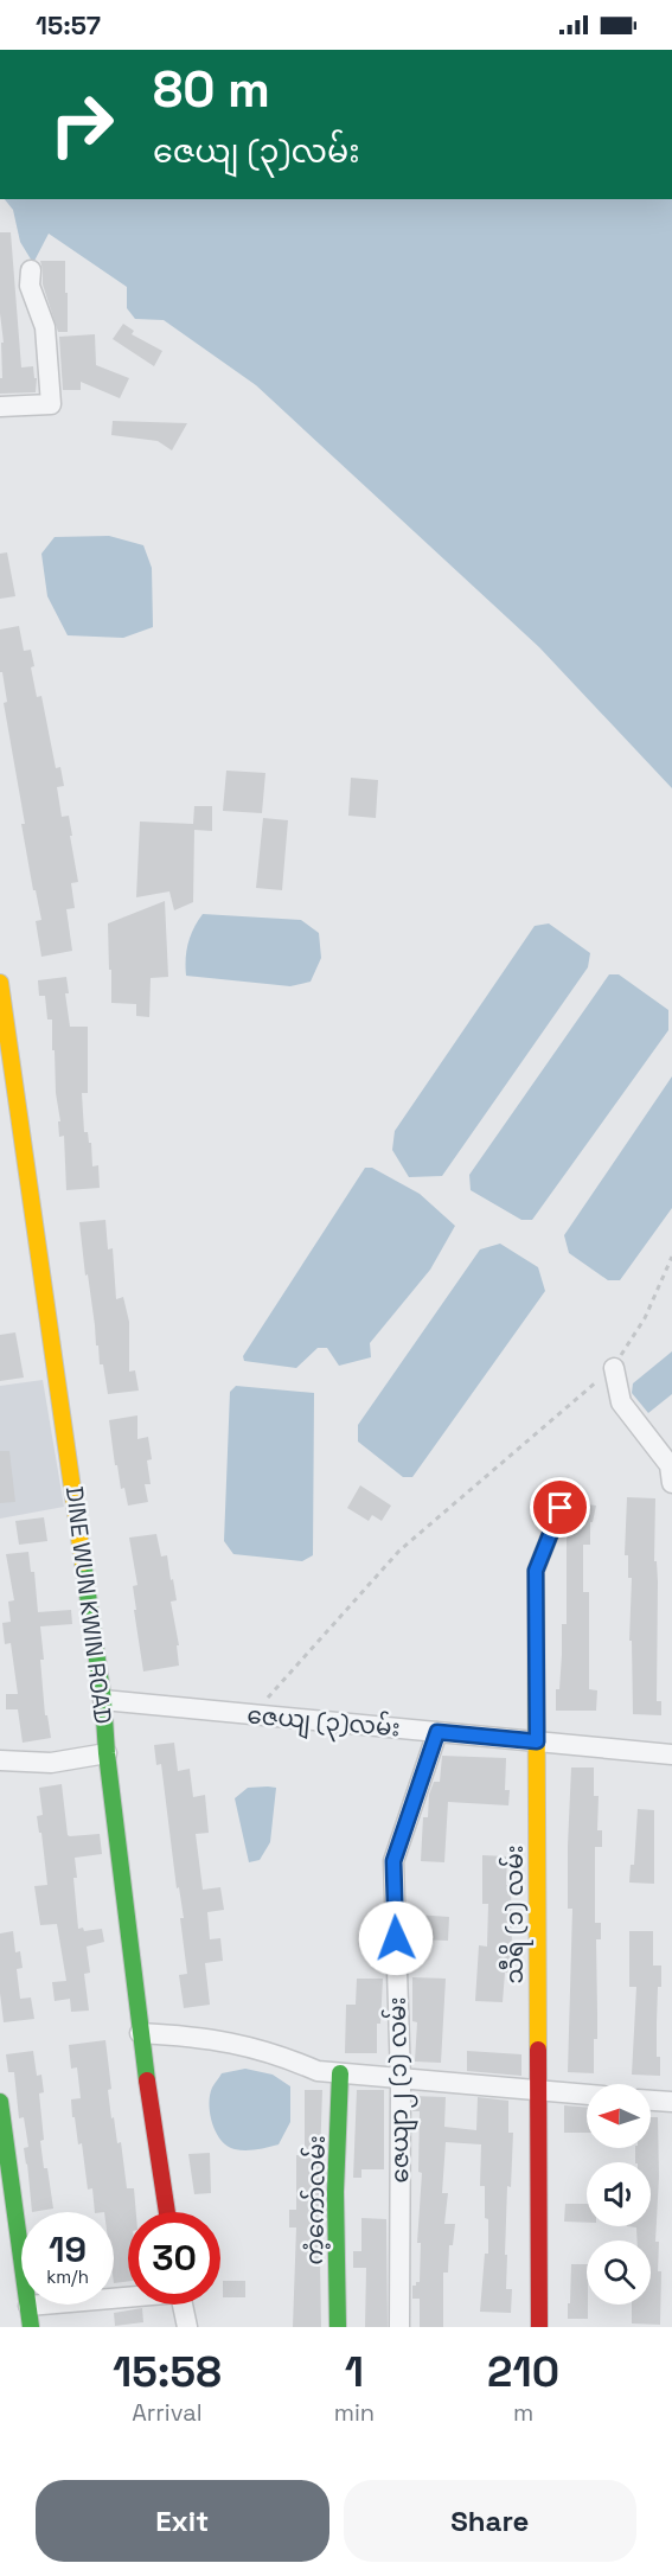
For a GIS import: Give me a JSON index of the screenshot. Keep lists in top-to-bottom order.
{
  "streets": {
    "street": [
      "DINE WUN KWIN ROAD",
      "ဇေယျ (၃)လမ်း",
      "သီရိ (၁) လမ်း",
      "ဇေယျာ၂ (၁) လမ်း",
      "ကံ့ကော်လမ်း"
    ]
  },
  "crossings": [
    ["DINE WUN KWIN ROAD", "ဇေယျ (၃)လမ်း"],
    ["ဇေယျ (၃)လမ်း", "သီရိ (၁) လမ်း"],
    ["ဇေယျ (၃)လမ်း", "ဇေယျာ၂ (၁) လမ်း"]
  ],
  "north": "left",
  "page": {
    "status": "15:57",
    "turn": ["80 m", "ဇေယျ (၃)လမ်း"],
    "speed": "19 km/h",
    "limit": "30",
    "eta": [
      "15:58",
      "Arrival",
      "1",
      "min",
      "210",
      "m"
    ],
    "buttons": ["Exit", "Share"]
  }
}
